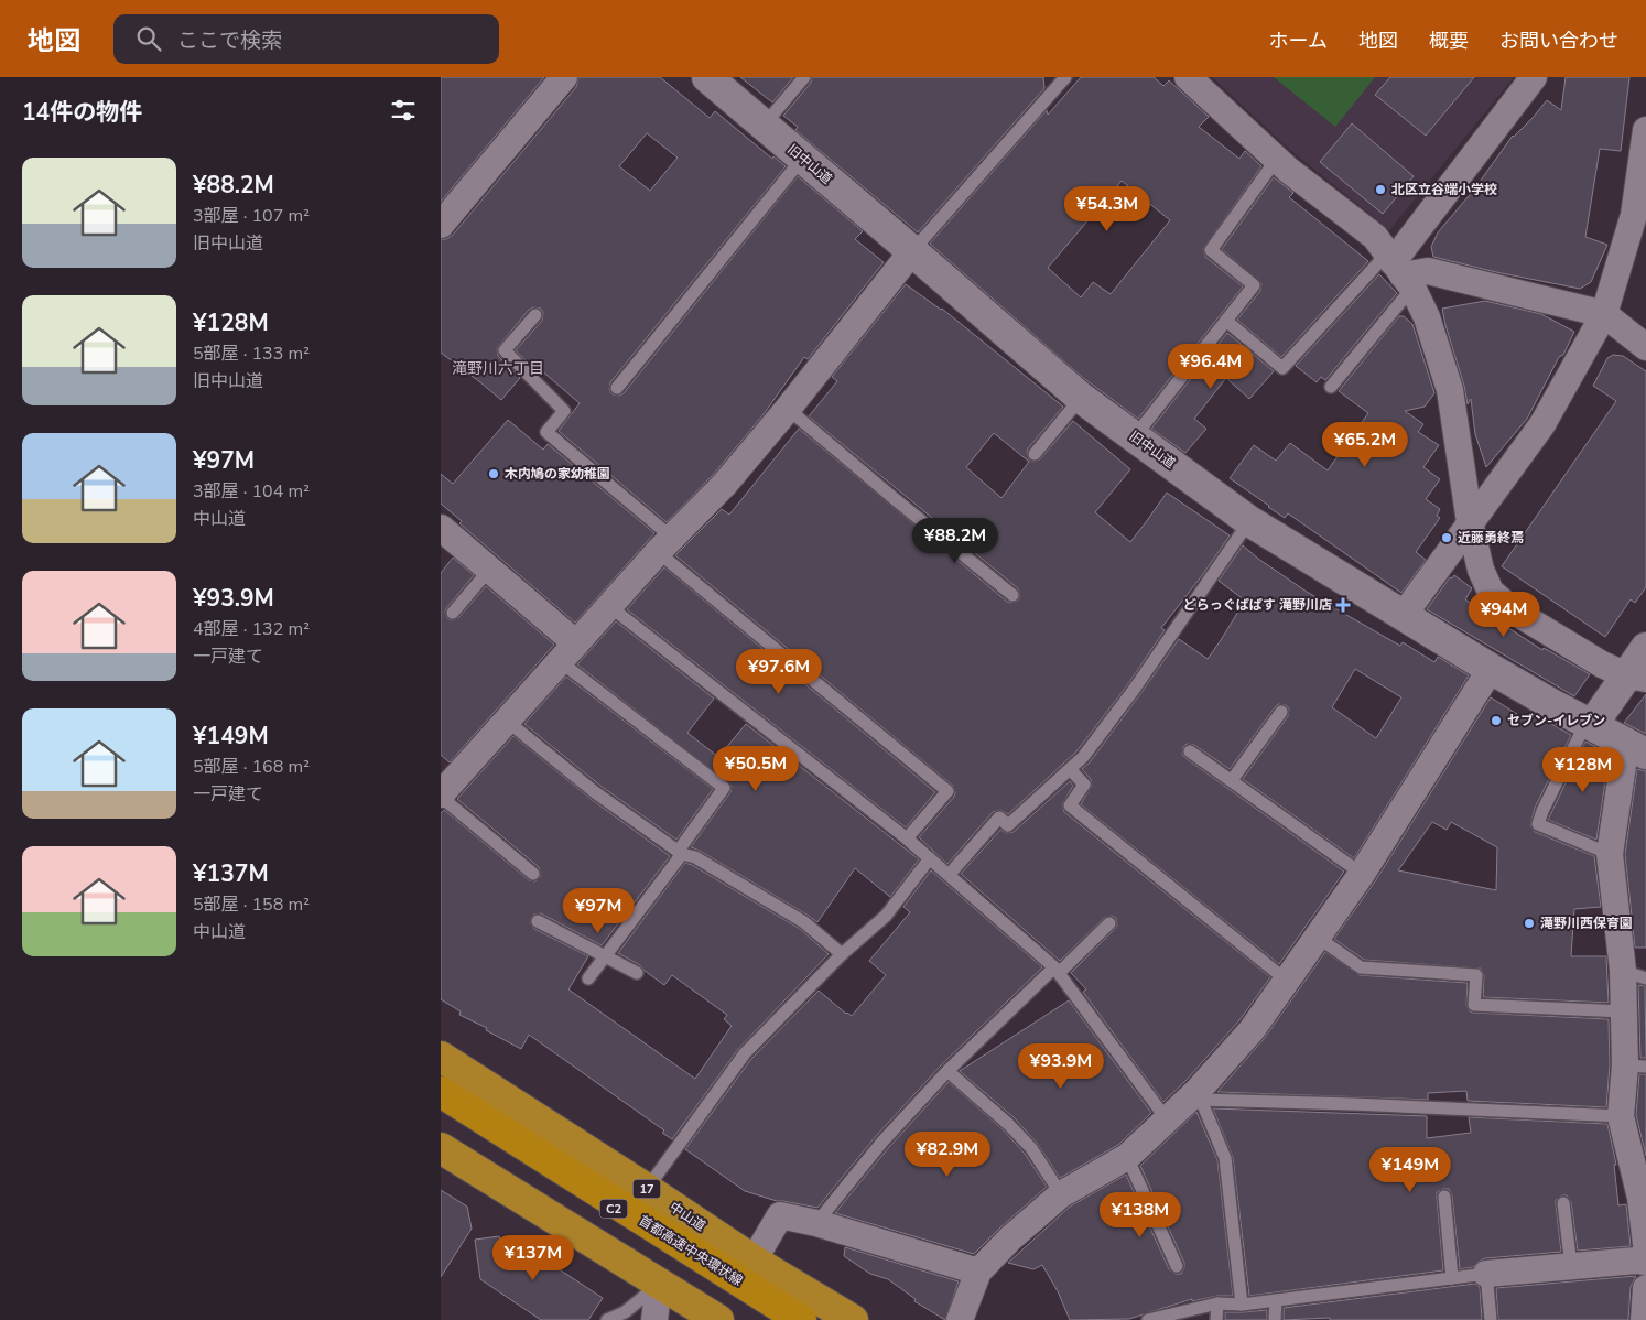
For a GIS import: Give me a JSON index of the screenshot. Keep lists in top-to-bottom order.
{
  "streets": {
    "highway": [
      "17",
      "C2",
      "中山道",
      "首都高速中央環状線"
    ],
    "street": ["旧中山道"]
  },
  "districts": ["滝野川六丁目"],
  "places": {
    "other": [
      "北区立谷端小学校",
      "木内鳩の家幼稚園",
      "近藤勇終焉",
      "セブン-イレブン",
      "滝野川西保育園"
    ],
    "health": ["どらっぐぱぱす 滝野川店"]
  },
  "page": {
    "header": "地図",
    "search": "ここで検索",
    "nav": [
      "ホーム",
      "地図",
      "概要",
      "お問い合わせ"
    ],
    "heading": "14件の物件",
    "list": [
      {
        "name": "¥88.2M",
        "note": "3部屋 · 107 m² · 旧中山道"
      },
      {
        "name": "¥128M",
        "note": "5部屋 · 133 m² · 旧中山道"
      },
      {
        "name": "¥97M",
        "note": "3部屋 · 104 m² · 中山道"
      },
      {
        "name": "¥93.9M",
        "note": "4部屋 · 132 m² · 一戸建て"
      },
      {
        "name": "¥149M",
        "note": "5部屋 · 168 m² · 一戸建て"
      },
      {
        "name": "¥137M",
        "note": "5部屋 · 158 m² · 中山道"
      }
    ],
    "price": [
      "¥54.3M",
      "¥96.4M",
      "¥65.2M",
      "¥88.2M",
      "¥94M",
      "¥97.6M",
      "¥50.5M",
      "¥128M",
      "¥97M",
      "¥93.9M",
      "¥82.9M",
      "¥149M",
      "¥138M",
      "¥137M"
    ]
  }
}
